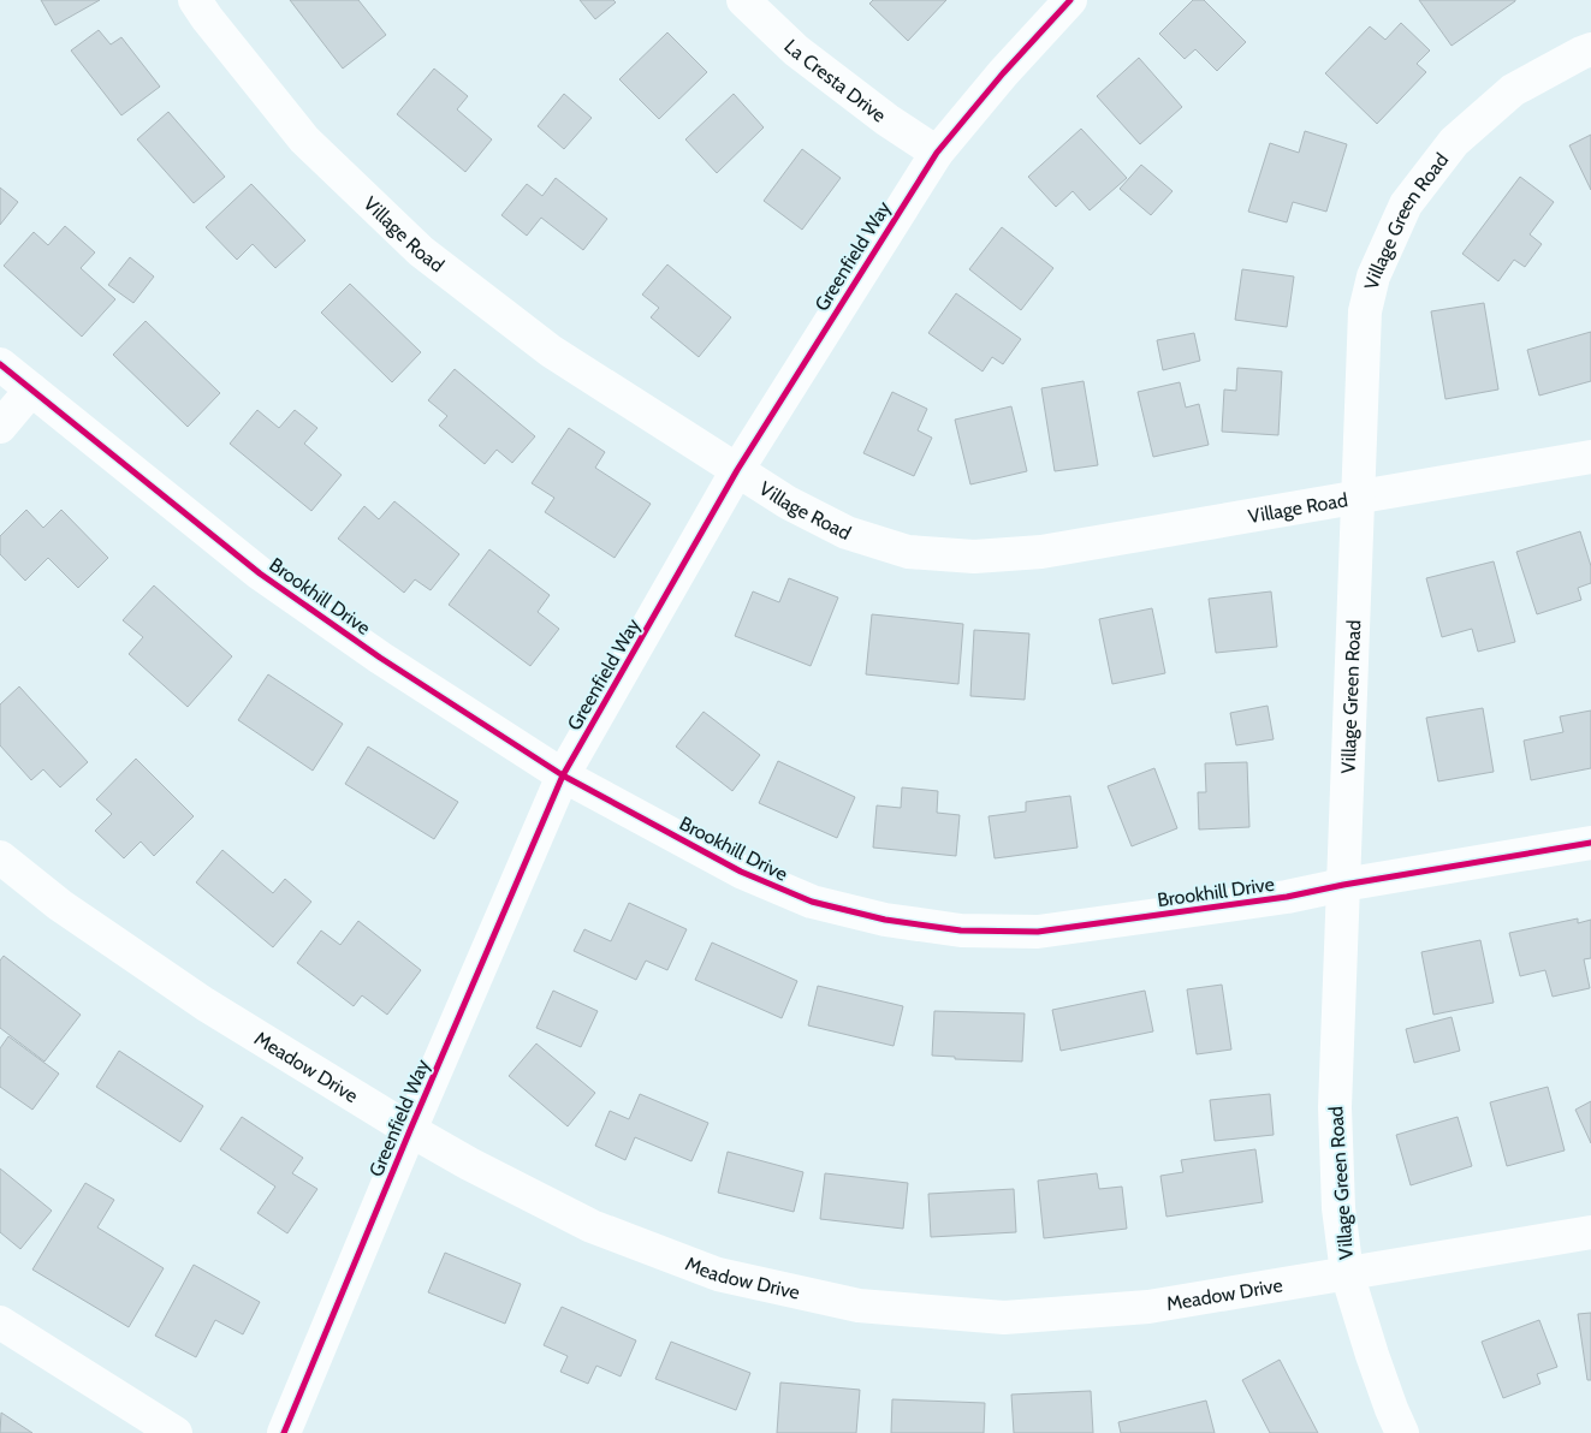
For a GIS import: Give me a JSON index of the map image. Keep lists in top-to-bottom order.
{
  "streets": {
    "street": [
      "La Cresta Drive",
      "Village Green Road",
      "Village Road",
      "Greenfield Way",
      "Brookhill Drive",
      "Meadow Drive"
    ]
  },
  "crossings": [
    ["La Cresta Drive", "Greenfield Way"],
    ["Village Green Road", "Village Road"],
    ["Village Green Road", "Brookhill Drive"],
    ["Village Green Road", "Meadow Drive"],
    ["Village Road", "Greenfield Way"],
    ["Greenfield Way", "Brookhill Drive"],
    ["Greenfield Way", "Meadow Drive"]
  ]
}
